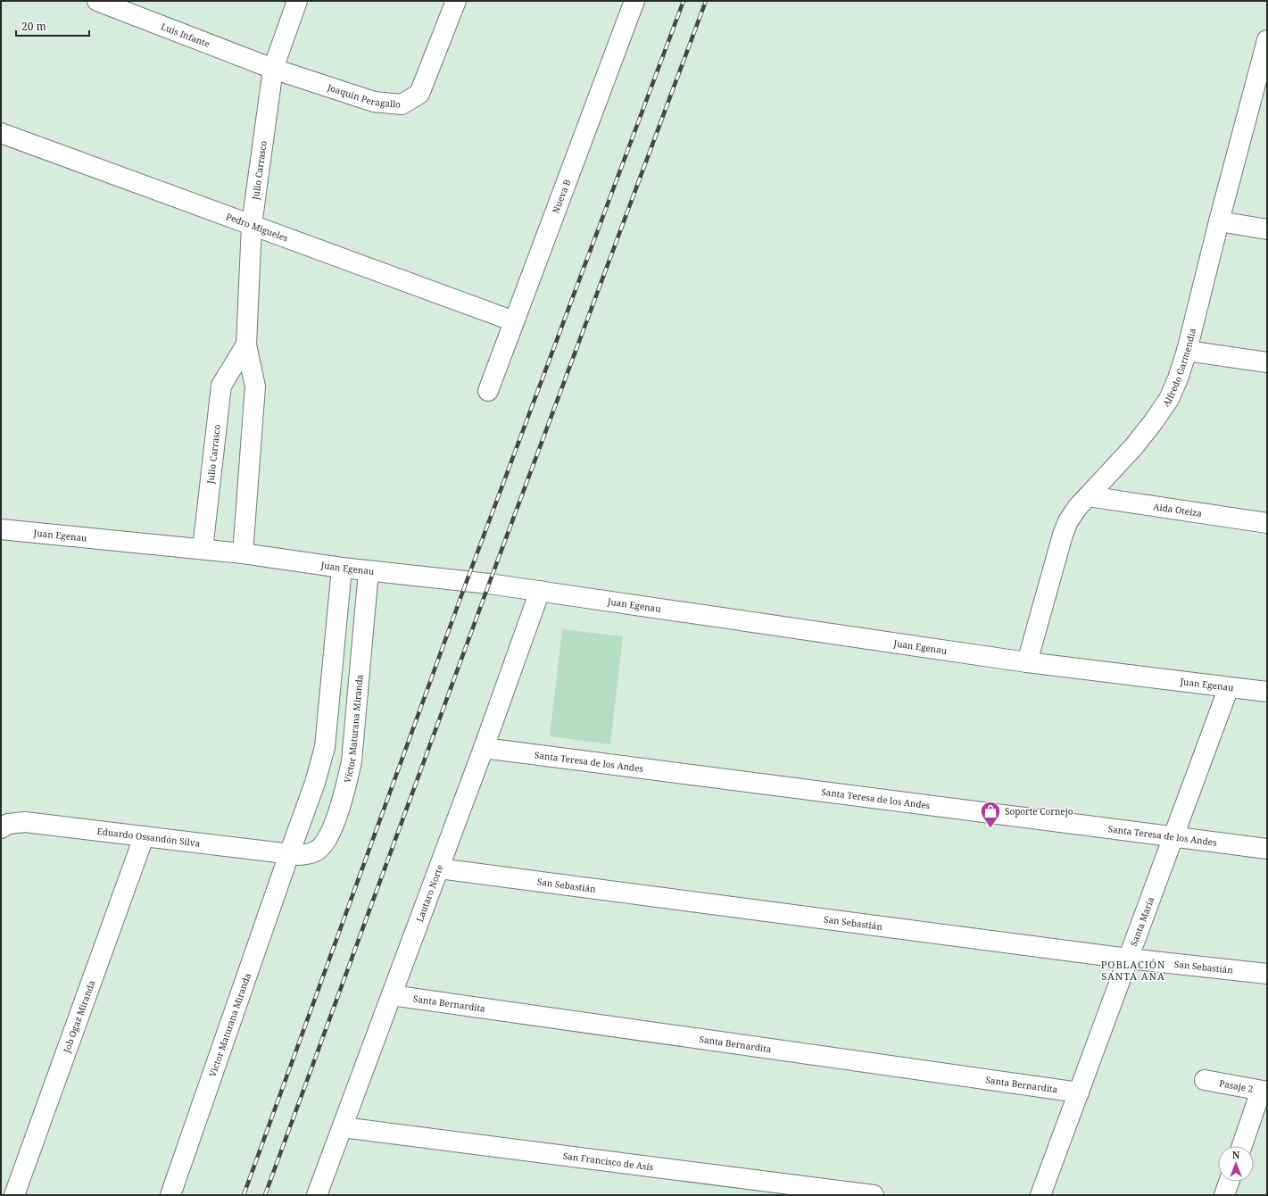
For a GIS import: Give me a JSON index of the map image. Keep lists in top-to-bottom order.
{
  "streets": {
    "street": [
      "Luis Infante",
      "Joaquin Peragallo",
      "Julio Carrasco",
      "Nueva B",
      "Pedro Migueles",
      "Alfredo Garmendia",
      "Aida Oteiza",
      "Juan Egenau",
      "Victor Maturana Miranda",
      "Santa Teresa de los Andes",
      "Eduardo Ossandón Silva",
      "San Sebastián",
      "Lautaro Norte",
      "Santa María",
      "Santa Bernardita",
      "Job Ogaz Miranda",
      "Pasaje 2",
      "San Francisco de Asís"
    ]
  },
  "crossings": [
    ["Luis Infante", "Joaquin Peragallo"],
    ["Luis Infante", "Julio Carrasco"],
    ["Joaquin Peragallo", "Julio Carrasco"],
    ["Julio Carrasco", "Pedro Migueles"],
    ["Julio Carrasco", "Juan Egenau"],
    ["Nueva B", "Pedro Migueles"],
    ["Alfredo Garmendia", "Aida Oteiza"],
    ["Alfredo Garmendia", "Juan Egenau"],
    ["Juan Egenau", "Victor Maturana Miranda"],
    ["Juan Egenau", "Lautaro Norte"],
    ["Juan Egenau", "Santa María"],
    ["Victor Maturana Miranda", "Eduardo Ossandón Silva"],
    ["Santa Teresa de los Andes", "Lautaro Norte"],
    ["Santa Teresa de los Andes", "Santa María"],
    ["Eduardo Ossandón Silva", "Job Ogaz Miranda"],
    ["San Sebastián", "Lautaro Norte"],
    ["San Sebastián", "Santa María"],
    ["Lautaro Norte", "Santa Bernardita"],
    ["Lautaro Norte", "San Francisco de Asís"],
    ["Santa María", "Santa Bernardita"]
  ],
  "districts": ["POBLACIÓN SANTA ANA"],
  "places": {
    "shop": ["Soporte Cornejo"]
  },
  "scale_bar": "20 m",
  "north": "top"
}
